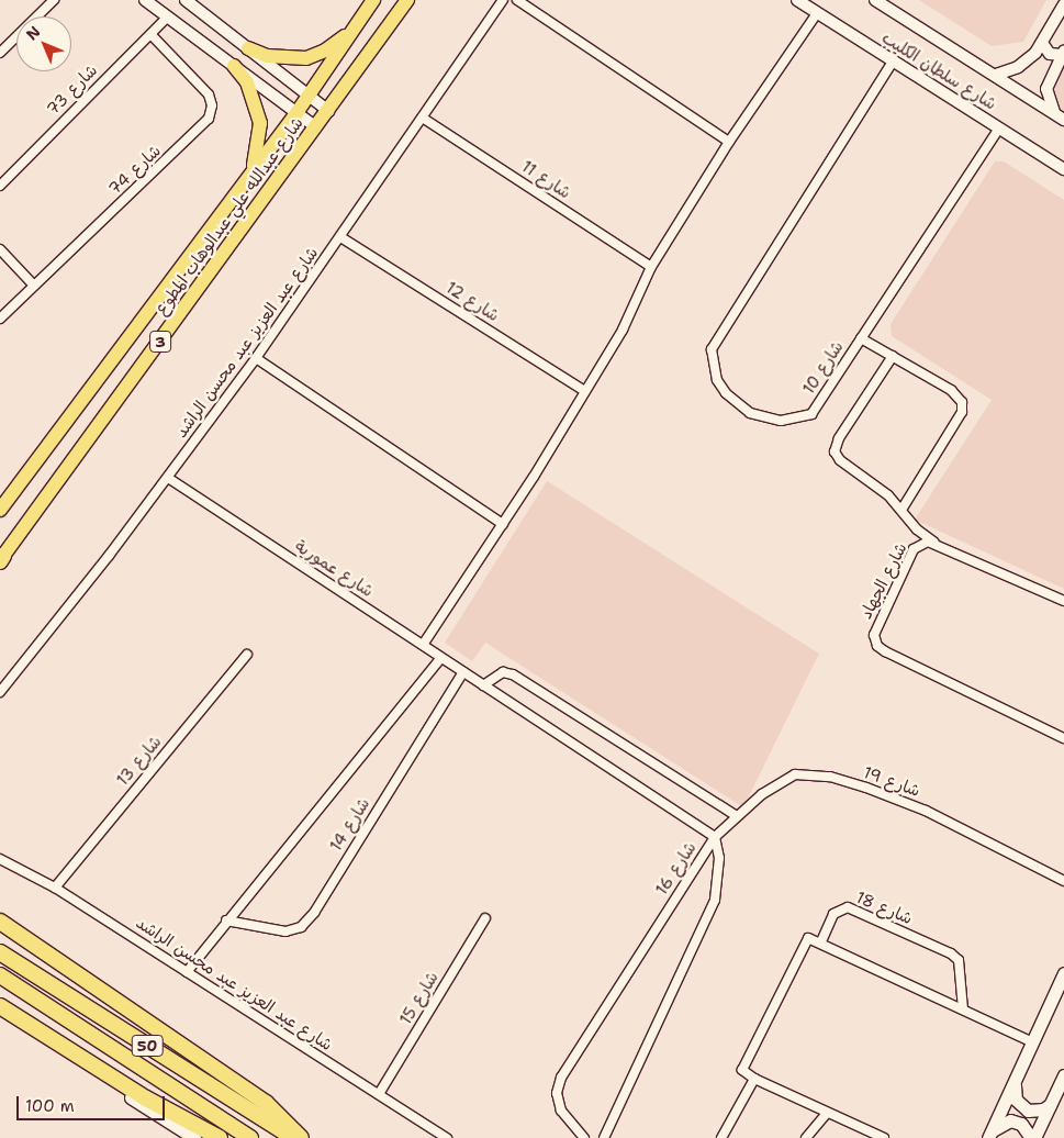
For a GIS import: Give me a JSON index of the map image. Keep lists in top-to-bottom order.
{
  "streets": {
    "highway": ["50"],
    "main road": ["شارع عبدالله علي عبدالوهاب المطوع", "3"],
    "street": [
      "شارع سلطان الكليب",
      "شارع 73",
      "شارع 74",
      "شارع 11",
      "شارع 12",
      "شارع عبد العزيز عبد محسن الراشد",
      "شارع 10",
      "شارع عمورية",
      "شارع الجهاد",
      "شارع 13",
      "شارع 19",
      "شارع 14",
      "شارع 16",
      "شارع 18",
      "شارع 15"
    ]
  },
  "crossings": [
    ["شارع سلطان الكليب", "شارع 10"],
    ["شارع 73", "شارع 74"],
    ["شارع 11", "شارع عبد العزيز عبد محسن الراشد"],
    ["شارع 12", "شارع عبد العزيز عبد محسن الراشد"],
    ["شارع عبد العزيز عبد محسن الراشد", "شارع عمورية"],
    ["شارع عبد العزيز عبد محسن الراشد", "شارع 13"],
    ["شارع عبد العزيز عبد محسن الراشد", "شارع 14"],
    ["شارع عبد العزيز عبد محسن الراشد", "شارع 15"],
    ["شارع عمورية", "شارع 19"],
    ["شارع عمورية", "شارع 14"],
    ["شارع عمورية", "شارع 16"],
    ["شارع 19", "شارع 16"]
  ],
  "scale_bar": "100 m",
  "north": "top left"
}
